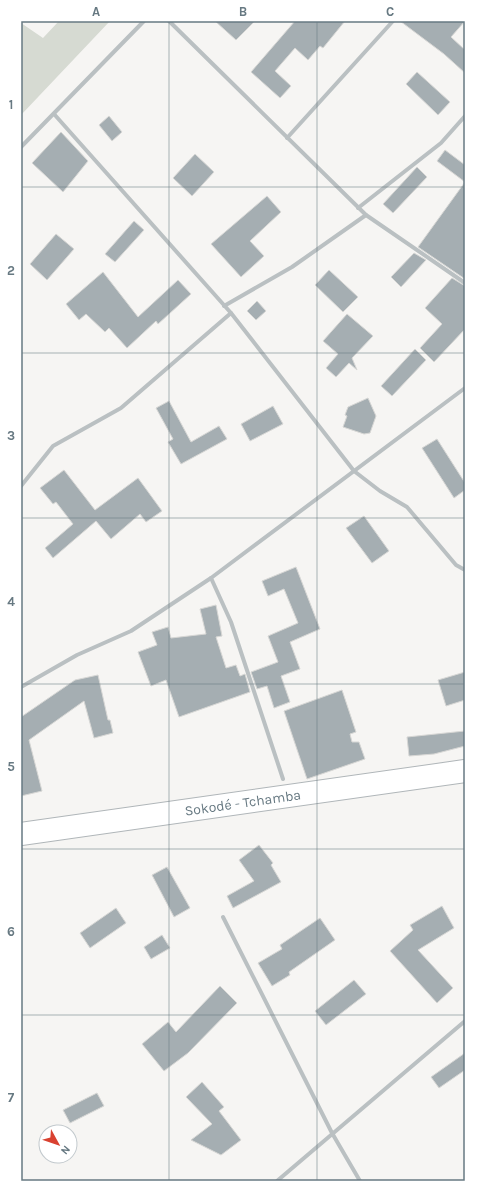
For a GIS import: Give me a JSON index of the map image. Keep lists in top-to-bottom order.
{
  "streets": {
    "main road": ["Sokodé - Tchamba"]
  },
  "north": "bottom right",
  "grid": {
    "columns": ["A", "B", "C"],
    "rows": [
      "1",
      "2",
      "3",
      "4",
      "5",
      "6",
      "7"
    ]
  }
}
